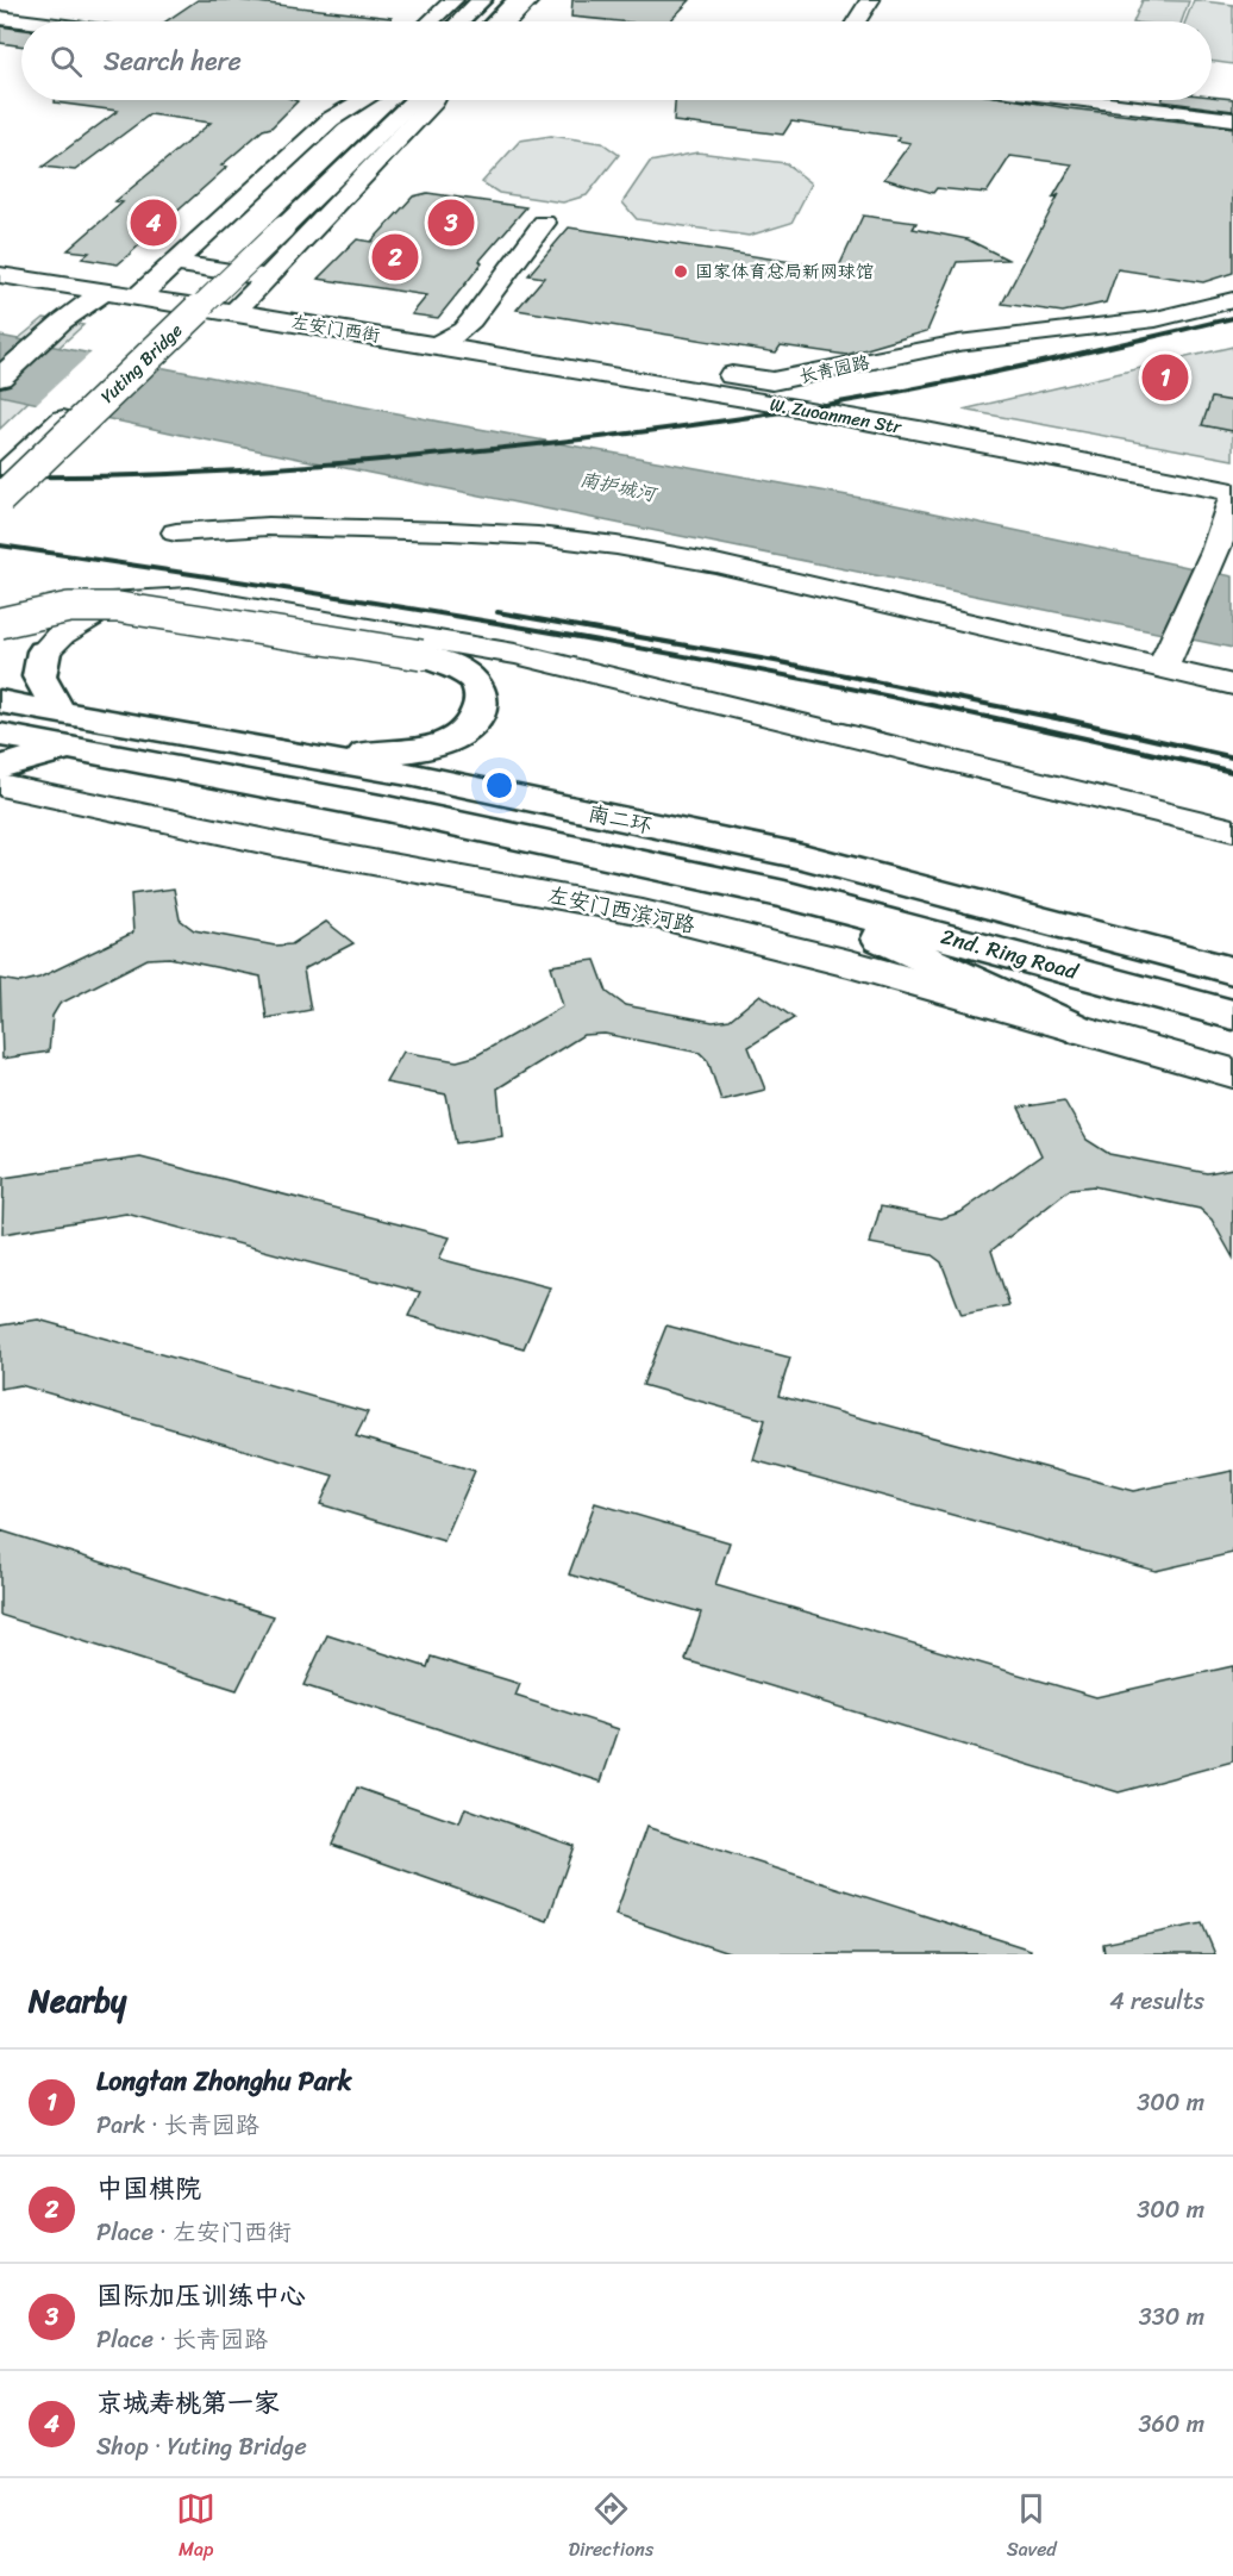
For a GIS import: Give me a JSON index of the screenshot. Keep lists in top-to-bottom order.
{
  "streets": {
    "main road": ["Yuting Bridge", "南二环", "2nd. Ring Road"],
    "street": [
      "左安门西街",
      "长青园路",
      "W. Zuoanmen Str",
      "左安门西滨河路"
    ]
  },
  "crossings": [
    ["左安门西街", "W. Zuoanmen Str"],
    ["南二环", "左安门西滨河路"],
    ["南二环", "2nd. Ring Road"]
  ],
  "water": ["南护城河"],
  "places": ["国家体育总局新网球馆"],
  "page": {
    "search": "Search here",
    "pins": [
      "3",
      "4",
      "2",
      "1"
    ],
    "heading": ["Nearby", "4 results"],
    "list": [
      {
        "mark": "1",
        "name": "Longtan Zhonghu Park",
        "note": "Park · 长青园路",
        "value": "300 m"
      },
      {
        "mark": "2",
        "name": "中国棋院",
        "note": "Place · 左安门西街",
        "value": "300 m"
      },
      {
        "mark": "3",
        "name": "国际加压训练中心",
        "note": "Place · 长青园路",
        "value": "330 m"
      },
      {
        "mark": "4",
        "name": "京城寿桃第一家",
        "note": "Shop · Yuting Bridge",
        "value": "360 m"
      }
    ],
    "nav": ["Map", "Directions", "Saved"]
  }
}
